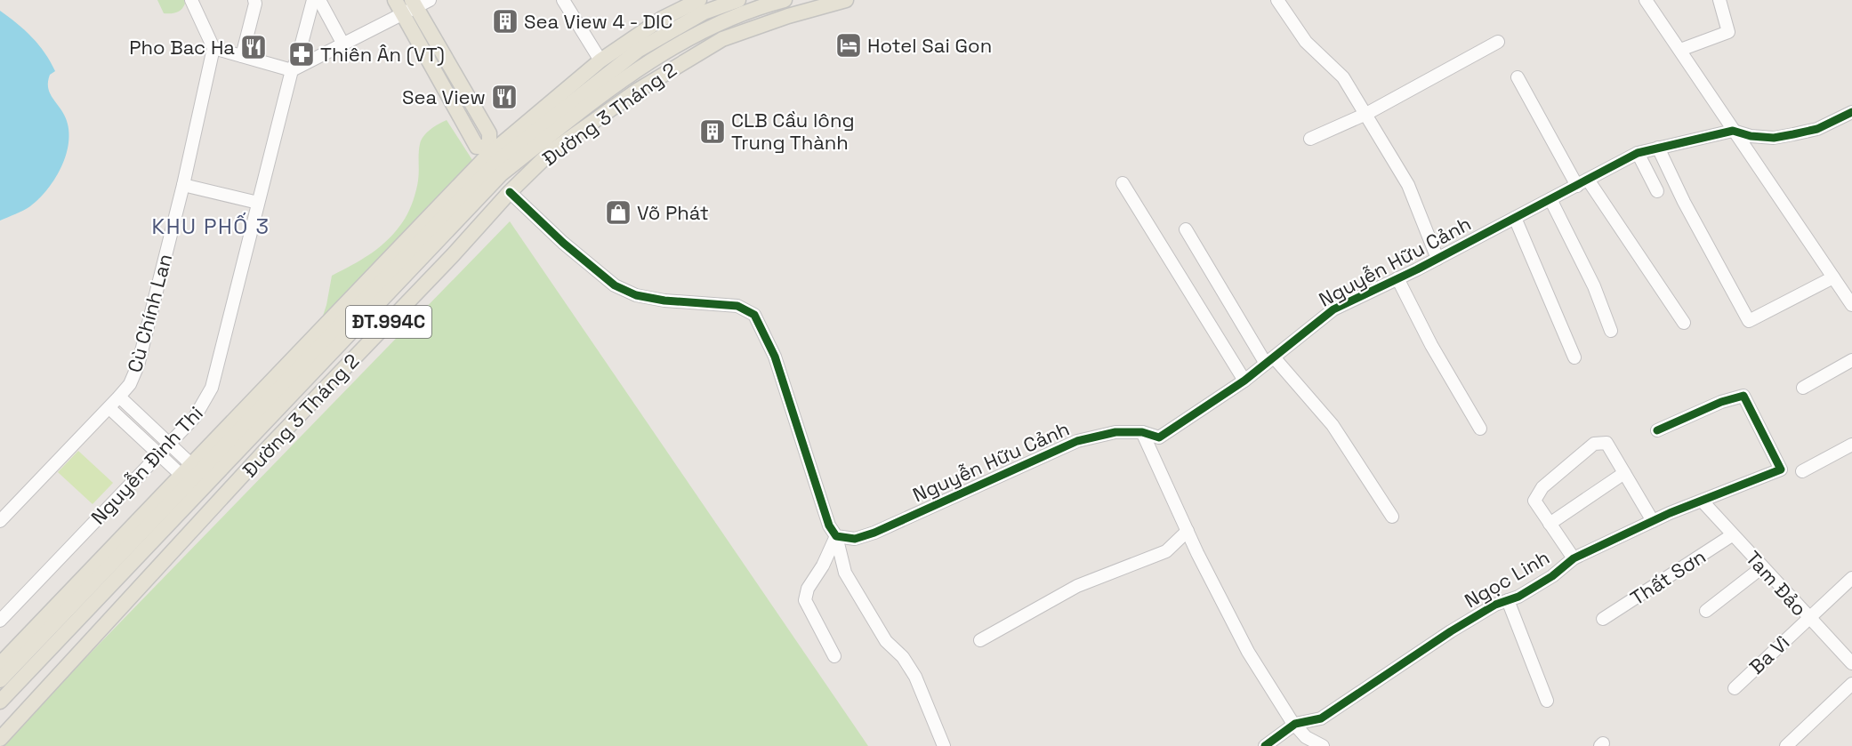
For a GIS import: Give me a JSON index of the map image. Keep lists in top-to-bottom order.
{
  "streets": {
    "main road": ["Đường 3 Tháng 2", "ĐT.994C"],
    "street": [
      "Nguyễn Hữu Cảnh",
      "Cù Chính Lan",
      "Nguyễn Đình Thi",
      "Thất Sơn",
      "Ngọc Linh",
      "Tam Đảo",
      "Ba Vì"
    ]
  },
  "crossings": [
    ["Thất Sơn", "Tam Đảo"],
    ["Ngọc Linh", "Tam Đảo"],
    ["Tam Đảo", "Ba Vì"]
  ],
  "districts": ["KHU PHỐ 3"],
  "places": {
    "building": ["Sea View 4 - DIC", "CLB Cầu lông Trung Thành"],
    "hotel": ["Hotel Sai Gon"],
    "restaurant": ["Pho Bac Ha", "Sea View"],
    "pharmacy": ["Thiên Ân (VT)"],
    "shop": ["Võ Phát"]
  }
}
